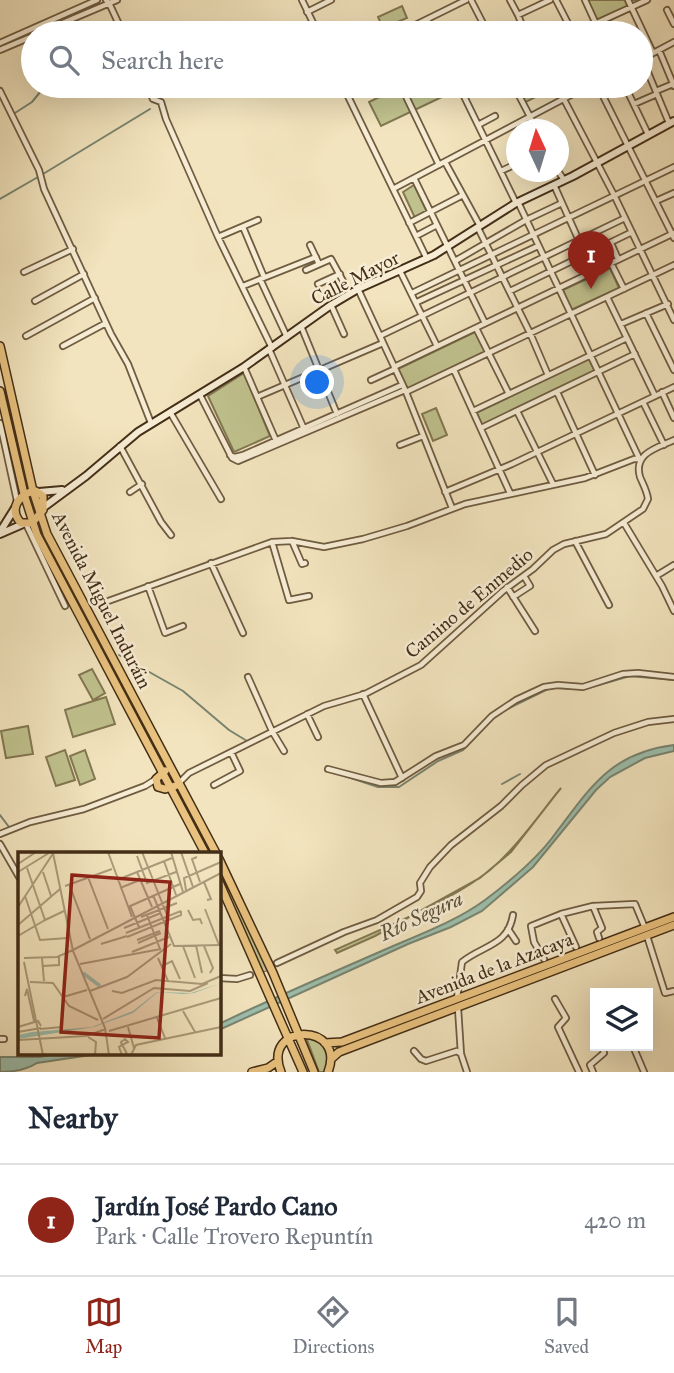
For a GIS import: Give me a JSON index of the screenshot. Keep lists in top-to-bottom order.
{
  "streets": {
    "main road": ["Calle Mayor", "Avenida Miguel Induráin", "Avenida de la Azacaya"],
    "street": ["Camino de Enmedio"]
  },
  "crossings": [
    ["Avenida Miguel Induráin", "Camino de Enmedio"]
  ],
  "water": ["Río Segura"],
  "north": "top",
  "page": {
    "search": "Search here",
    "pins": "1",
    "heading": "Nearby",
    "list": [
      {
        "mark": "1",
        "name": "Jardín José Pardo Cano",
        "note": "Park · Calle Trovero Repuntín",
        "value": "420 m"
      }
    ],
    "nav": ["Map", "Directions", "Saved"]
  }
}
